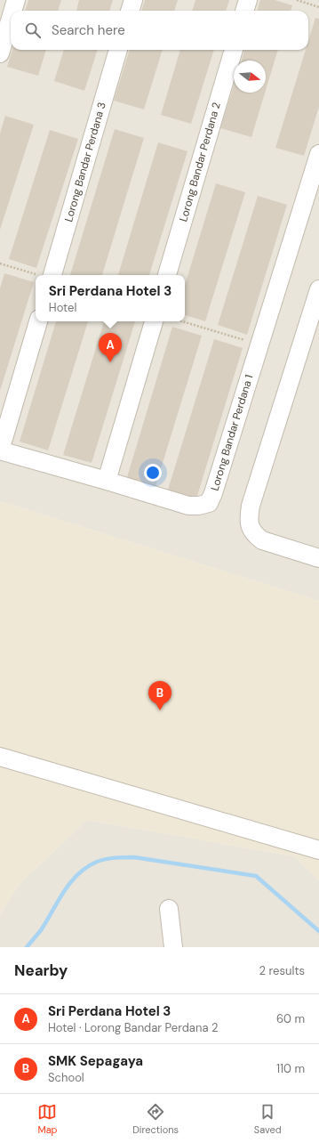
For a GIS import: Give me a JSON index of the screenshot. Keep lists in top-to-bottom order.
{
  "streets": {
    "street": ["Lorong Bandar Perdana 3", "Lorong Bandar Perdana 2", "Lorong Bandar Perdana 1"]
  },
  "north": "right",
  "page": {
    "search": "Search here",
    "popup": ["Sri Perdana Hotel 3", "Hotel"],
    "pins": ["A", "B"],
    "heading": ["Nearby", "2 results"],
    "list": [
      {
        "mark": "A",
        "name": "Sri Perdana Hotel 3",
        "note": "Hotel · Lorong Bandar Perdana 2",
        "value": "60 m"
      },
      {
        "mark": "B",
        "name": "SMK Sepagaya",
        "note": "School",
        "value": "110 m"
      }
    ],
    "nav": ["Map", "Directions", "Saved"]
  }
}
